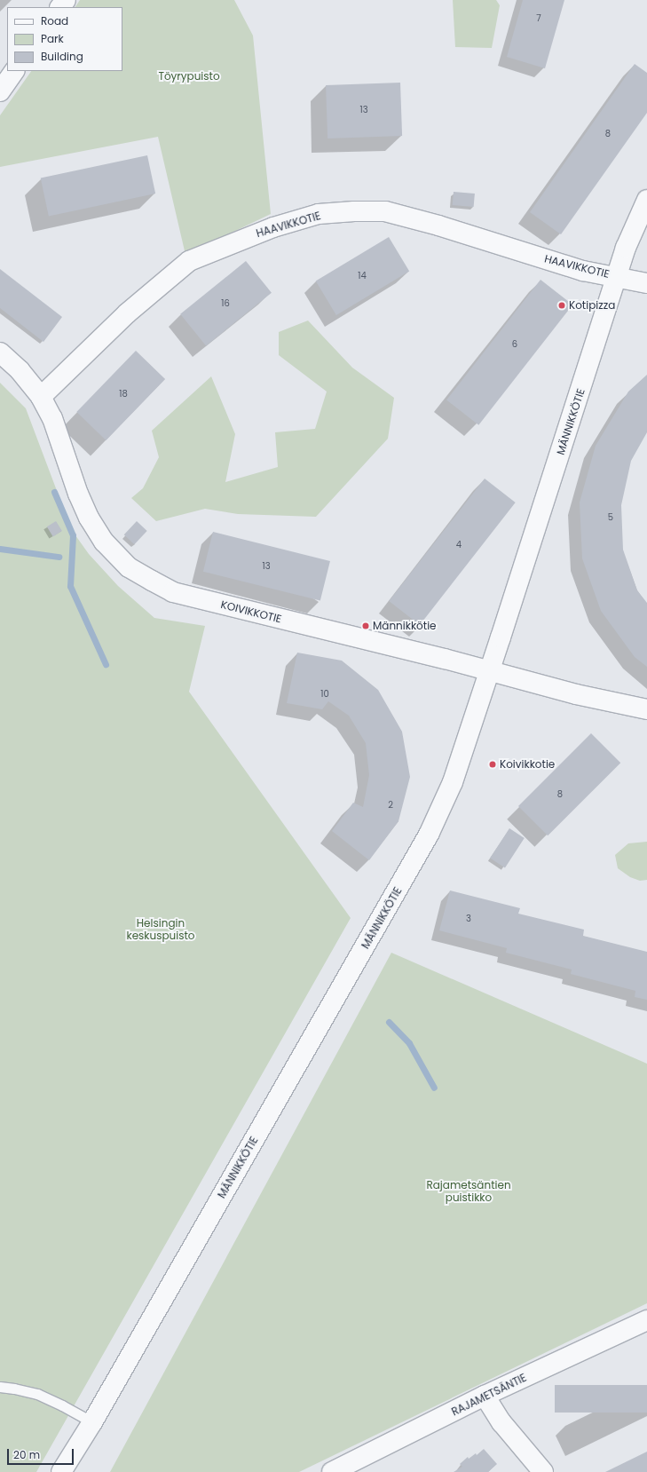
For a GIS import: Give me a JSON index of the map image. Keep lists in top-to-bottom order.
{
  "streets": {
    "street": [
      "HAAVIKKOTIE",
      "MÄNNIKKÖTIE",
      "KOIVIKKOTIE",
      "RAJAMETSÄNTIE"
    ]
  },
  "crossings": [
    ["HAAVIKKOTIE", "MÄNNIKKÖTIE"],
    ["HAAVIKKOTIE", "KOIVIKKOTIE"],
    ["MÄNNIKKÖTIE", "KOIVIKKOTIE"]
  ],
  "parks": ["Töyrypuisto", "Helsingin keskuspuisto", "Rajametsäntien puistikko"],
  "places": ["Kotipizza", "Männikkötie", "Koivikkotie"],
  "house_numbers": [
    "7",
    "13",
    "8",
    "14",
    "16",
    "6",
    "18",
    "5",
    "4",
    "13",
    "10",
    "8",
    "2",
    "3"
  ],
  "legend": ["Road", "Park", "Building"],
  "scale_bar": "20 m"
}
